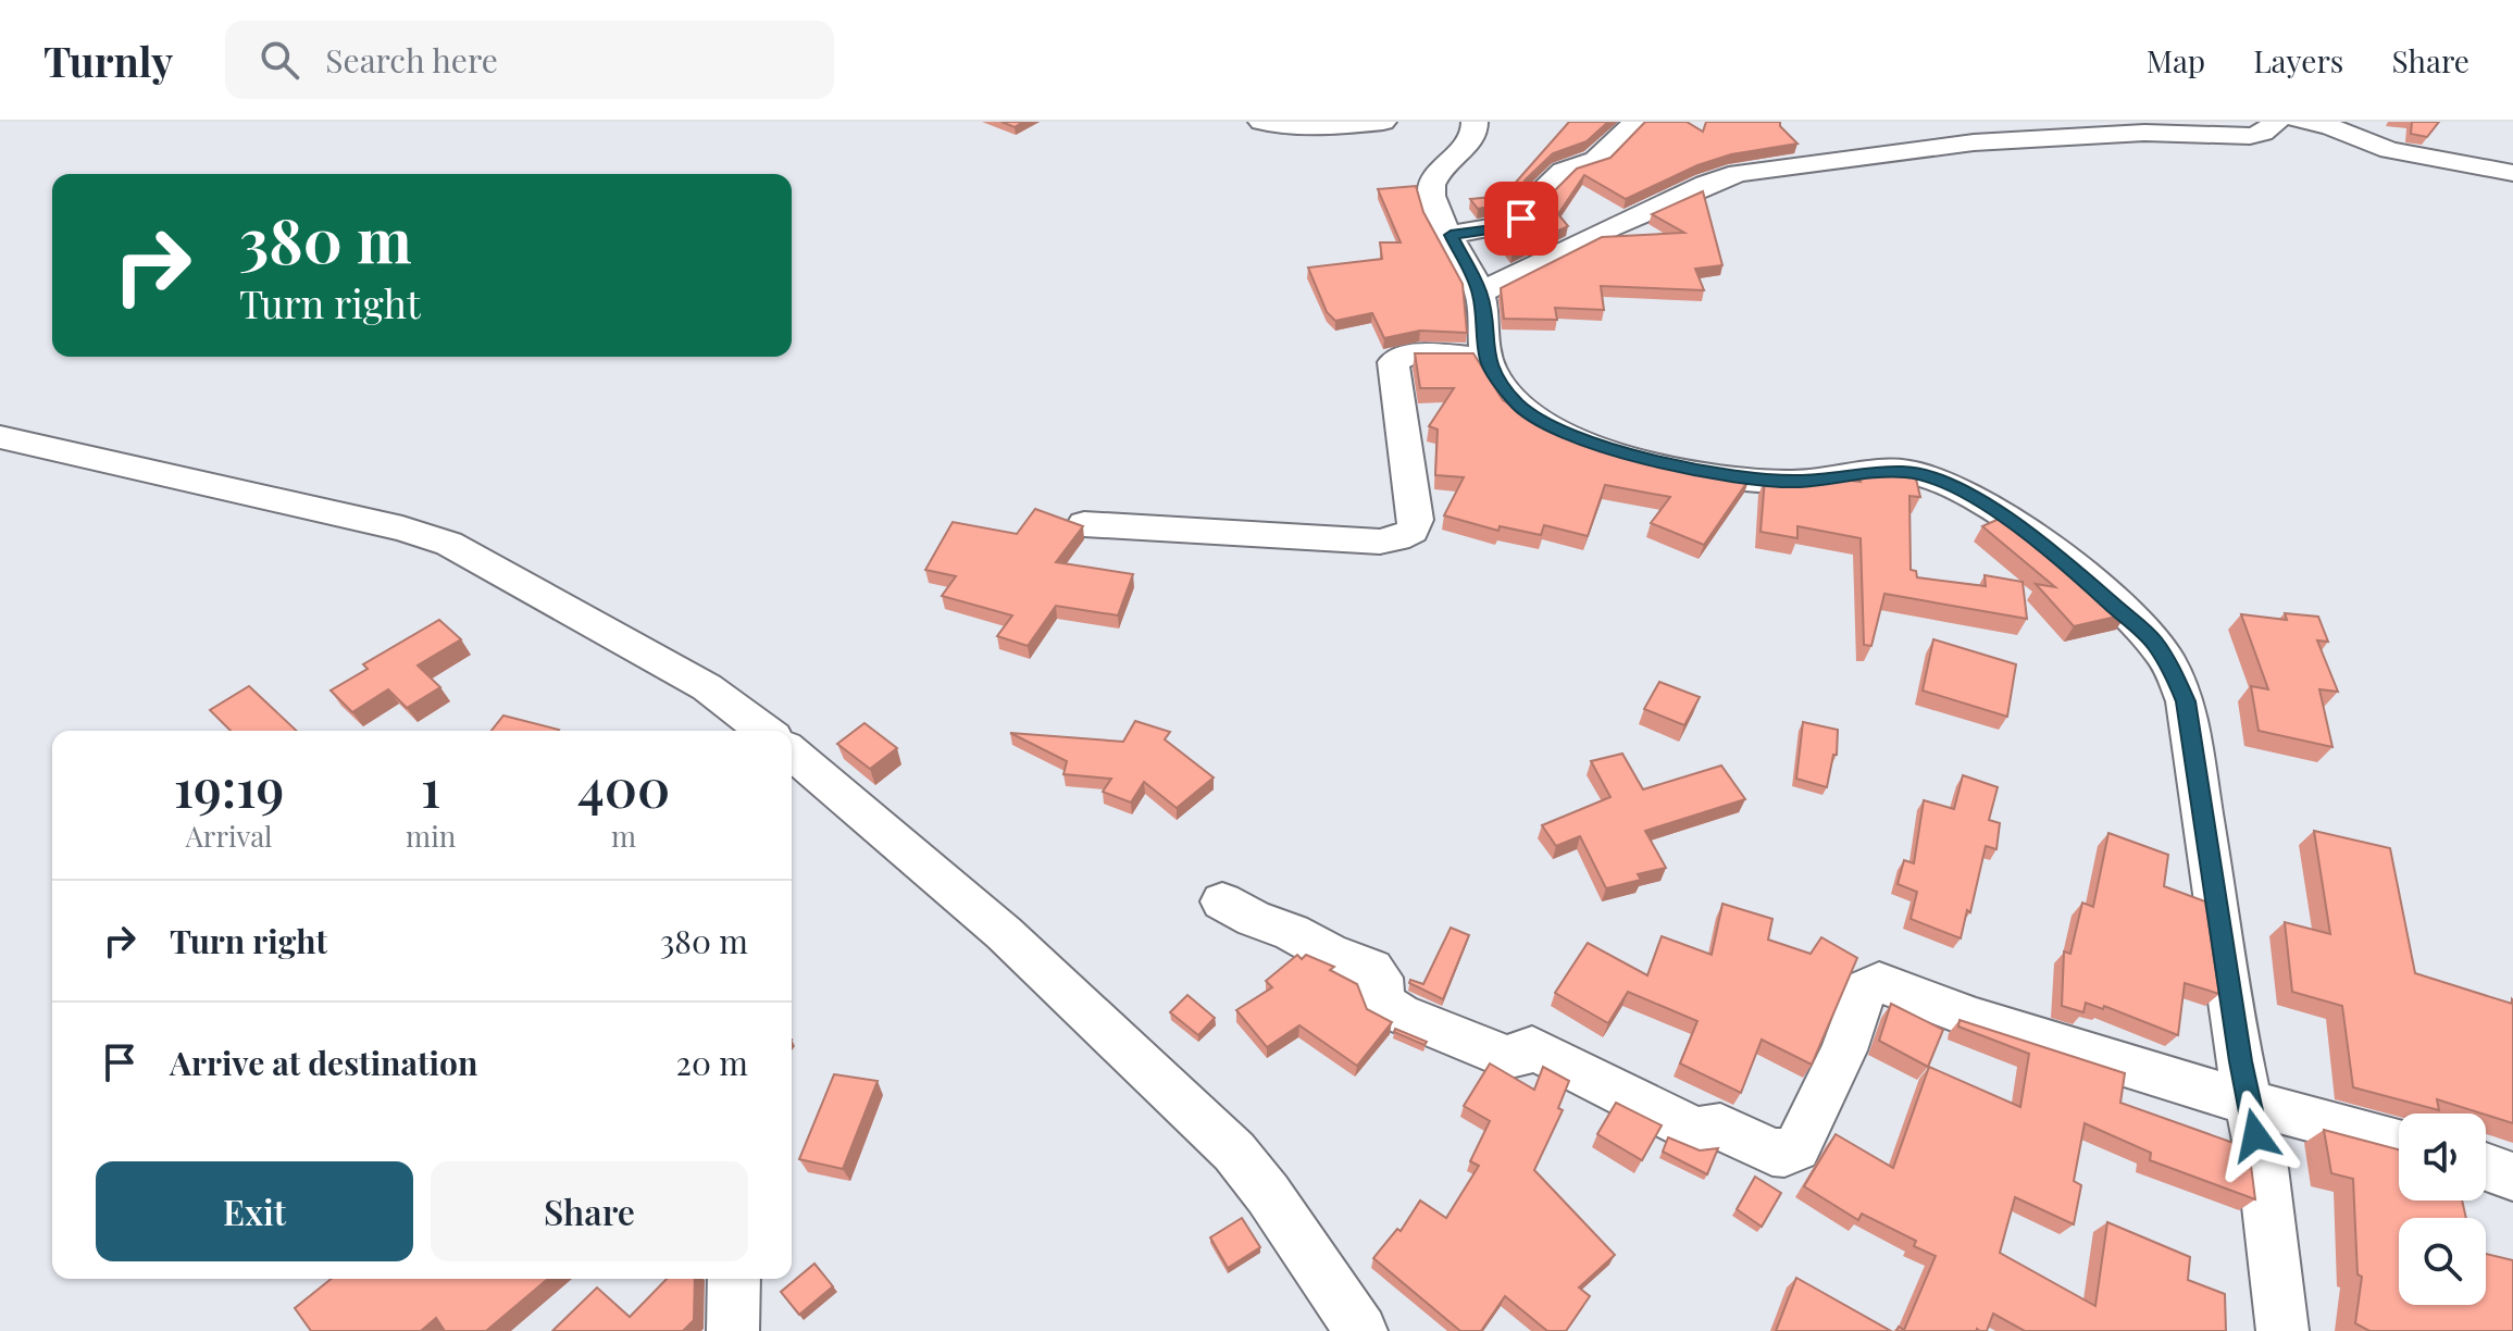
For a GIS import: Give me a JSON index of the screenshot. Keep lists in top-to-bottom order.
{
  "page": {
    "header": "Turnly",
    "search": "Search here",
    "nav": ["Map", "Layers", "Share"],
    "turn": ["380 m", "Turn right"],
    "eta": [
      "19:19",
      "Arrival",
      "1",
      "min",
      "400",
      "m"
    ],
    "list": [
      {
        "name": "Turn right",
        "value": "380 m"
      },
      {
        "name": "Arrive at destination",
        "value": "20 m"
      }
    ],
    "buttons": ["Exit", "Share"]
  }
}
